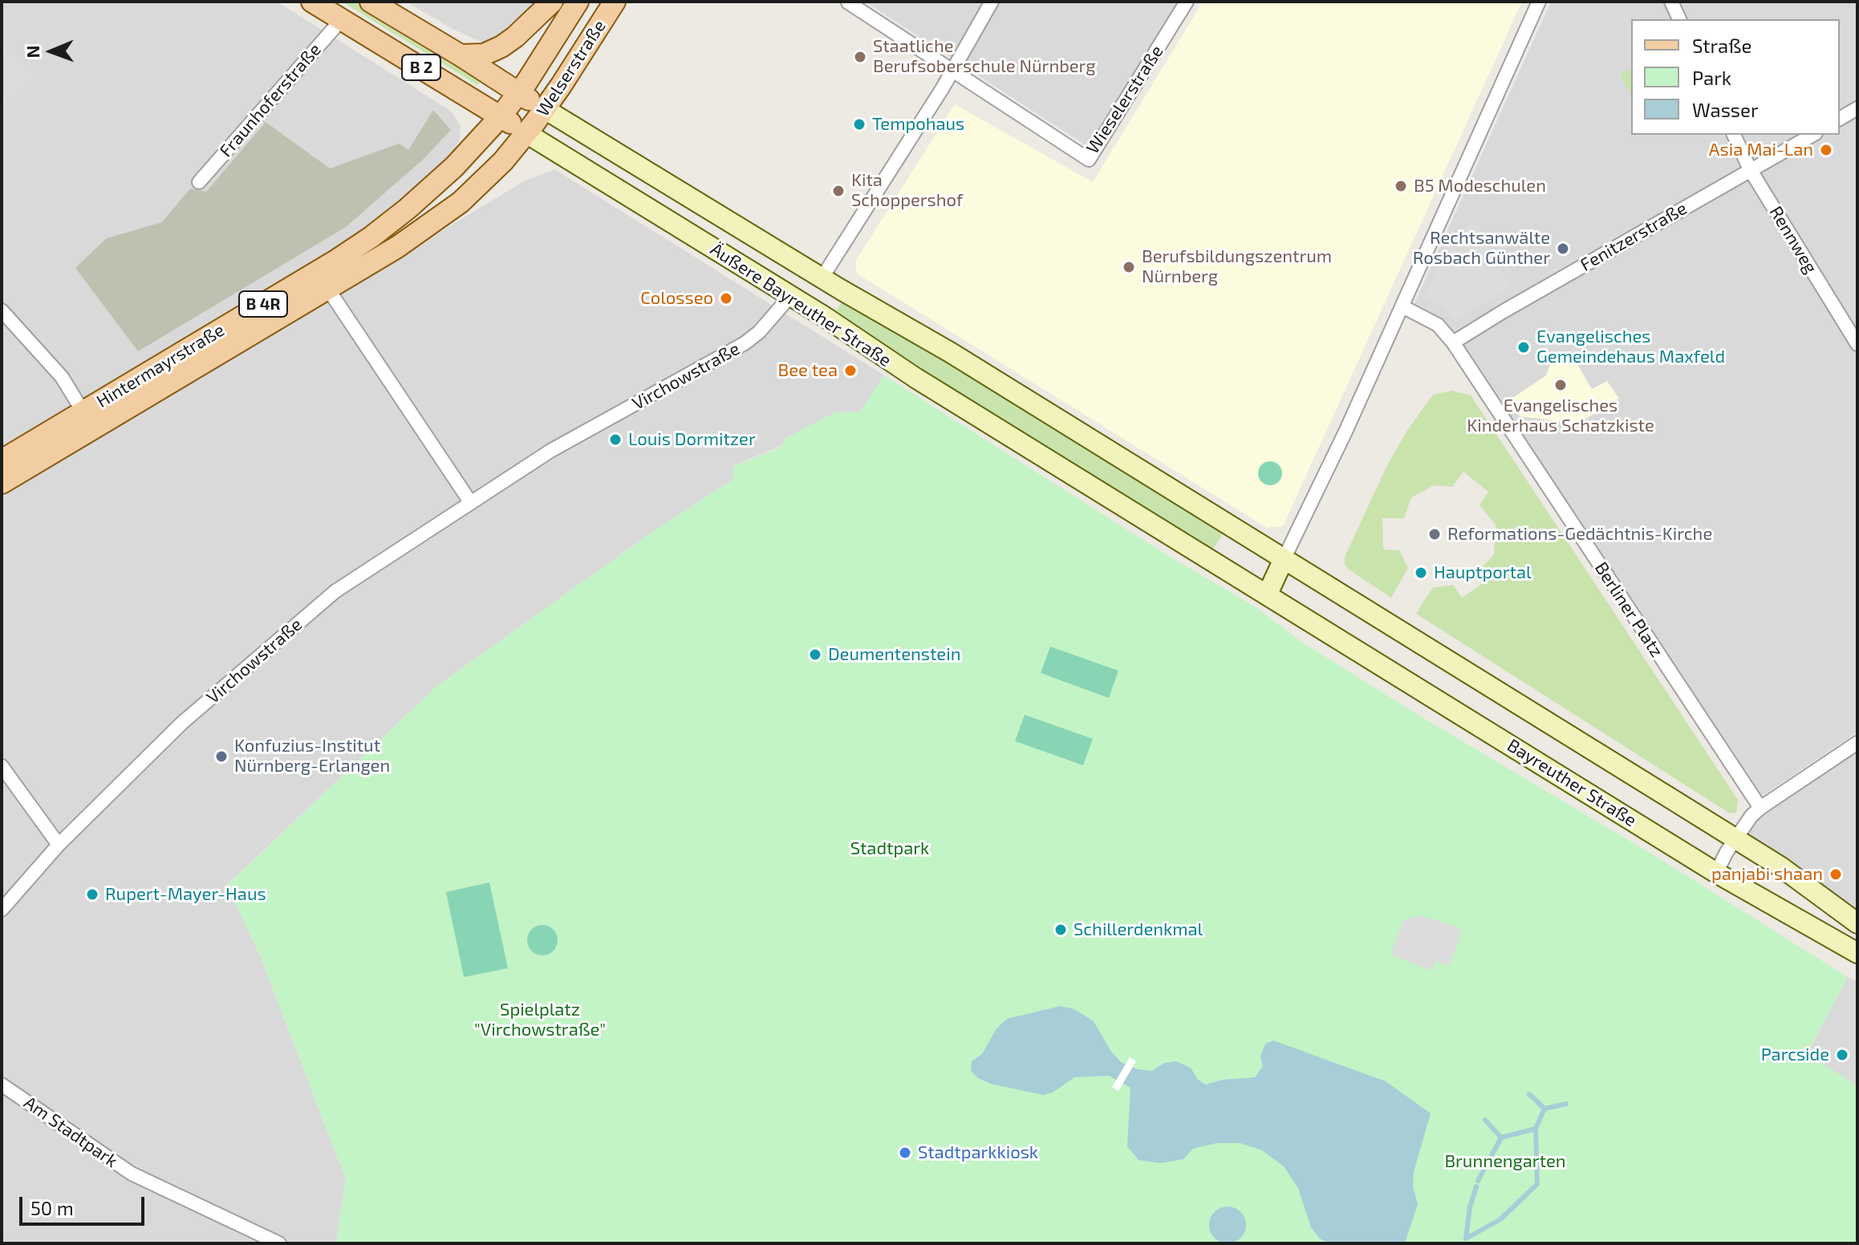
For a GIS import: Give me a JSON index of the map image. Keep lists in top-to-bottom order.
{
  "streets": {
    "main road": [
      "B 2",
      "Welserstraße",
      "B 4R",
      "Äußere Bayreuther Straße",
      "Hintermayrstraße",
      "Bayreuther Straße"
    ],
    "street": [
      "Wieselerstraße",
      "Fraunhoferstraße",
      "Fenitzerstraße",
      "Rennweg",
      "Virchowstraße",
      "Berliner Platz",
      "Am Stadtpark"
    ]
  },
  "crossings": [
    ["Welserstraße", "Äußere Bayreuther Straße"],
    ["Welserstraße", "Hintermayrstraße"],
    ["Fraunhoferstraße", "Äußere Bayreuther Straße"],
    ["Fenitzerstraße", "Rennweg"],
    ["Fenitzerstraße", "Berliner Platz"],
    ["Äußere Bayreuther Straße", "Hintermayrstraße"],
    ["Äußere Bayreuther Straße", "Virchowstraße"],
    ["Äußere Bayreuther Straße", "Bayreuther Straße"]
  ],
  "parks": ["Stadtpark", "Spielplatz \"Virchowstraße\"", "Brunnengarten"],
  "places": [
    "Staatliche Berufsoberschule Nürnberg",
    "Tempohaus",
    "Asia Mai-Lan",
    "B5 Modeschulen",
    "Kita Schoppershof",
    "Rechtsanwälte Rosbach Günther",
    "Berufsbildungszentrum Nürnberg",
    "Colosseo",
    "Evangelisches Gemeindehaus Maxfeld",
    "Bee tea",
    "Evangelisches Kinderhaus Schatzkiste",
    "Louis Dormitzer",
    "Reformations-Gedächtnis-Kirche",
    "Hauptportal",
    "Deumentenstein",
    "Konfuzius-Institut Nürnberg-Erlangen",
    "panjabi shaan",
    "Rupert-Mayer-Haus",
    "Schillerdenkmal",
    "Parcside",
    "Stadtparkkiosk"
  ],
  "legend": ["Straße", "Park", "Wasser"],
  "scale_bar": "50 m",
  "north": "left"
}
